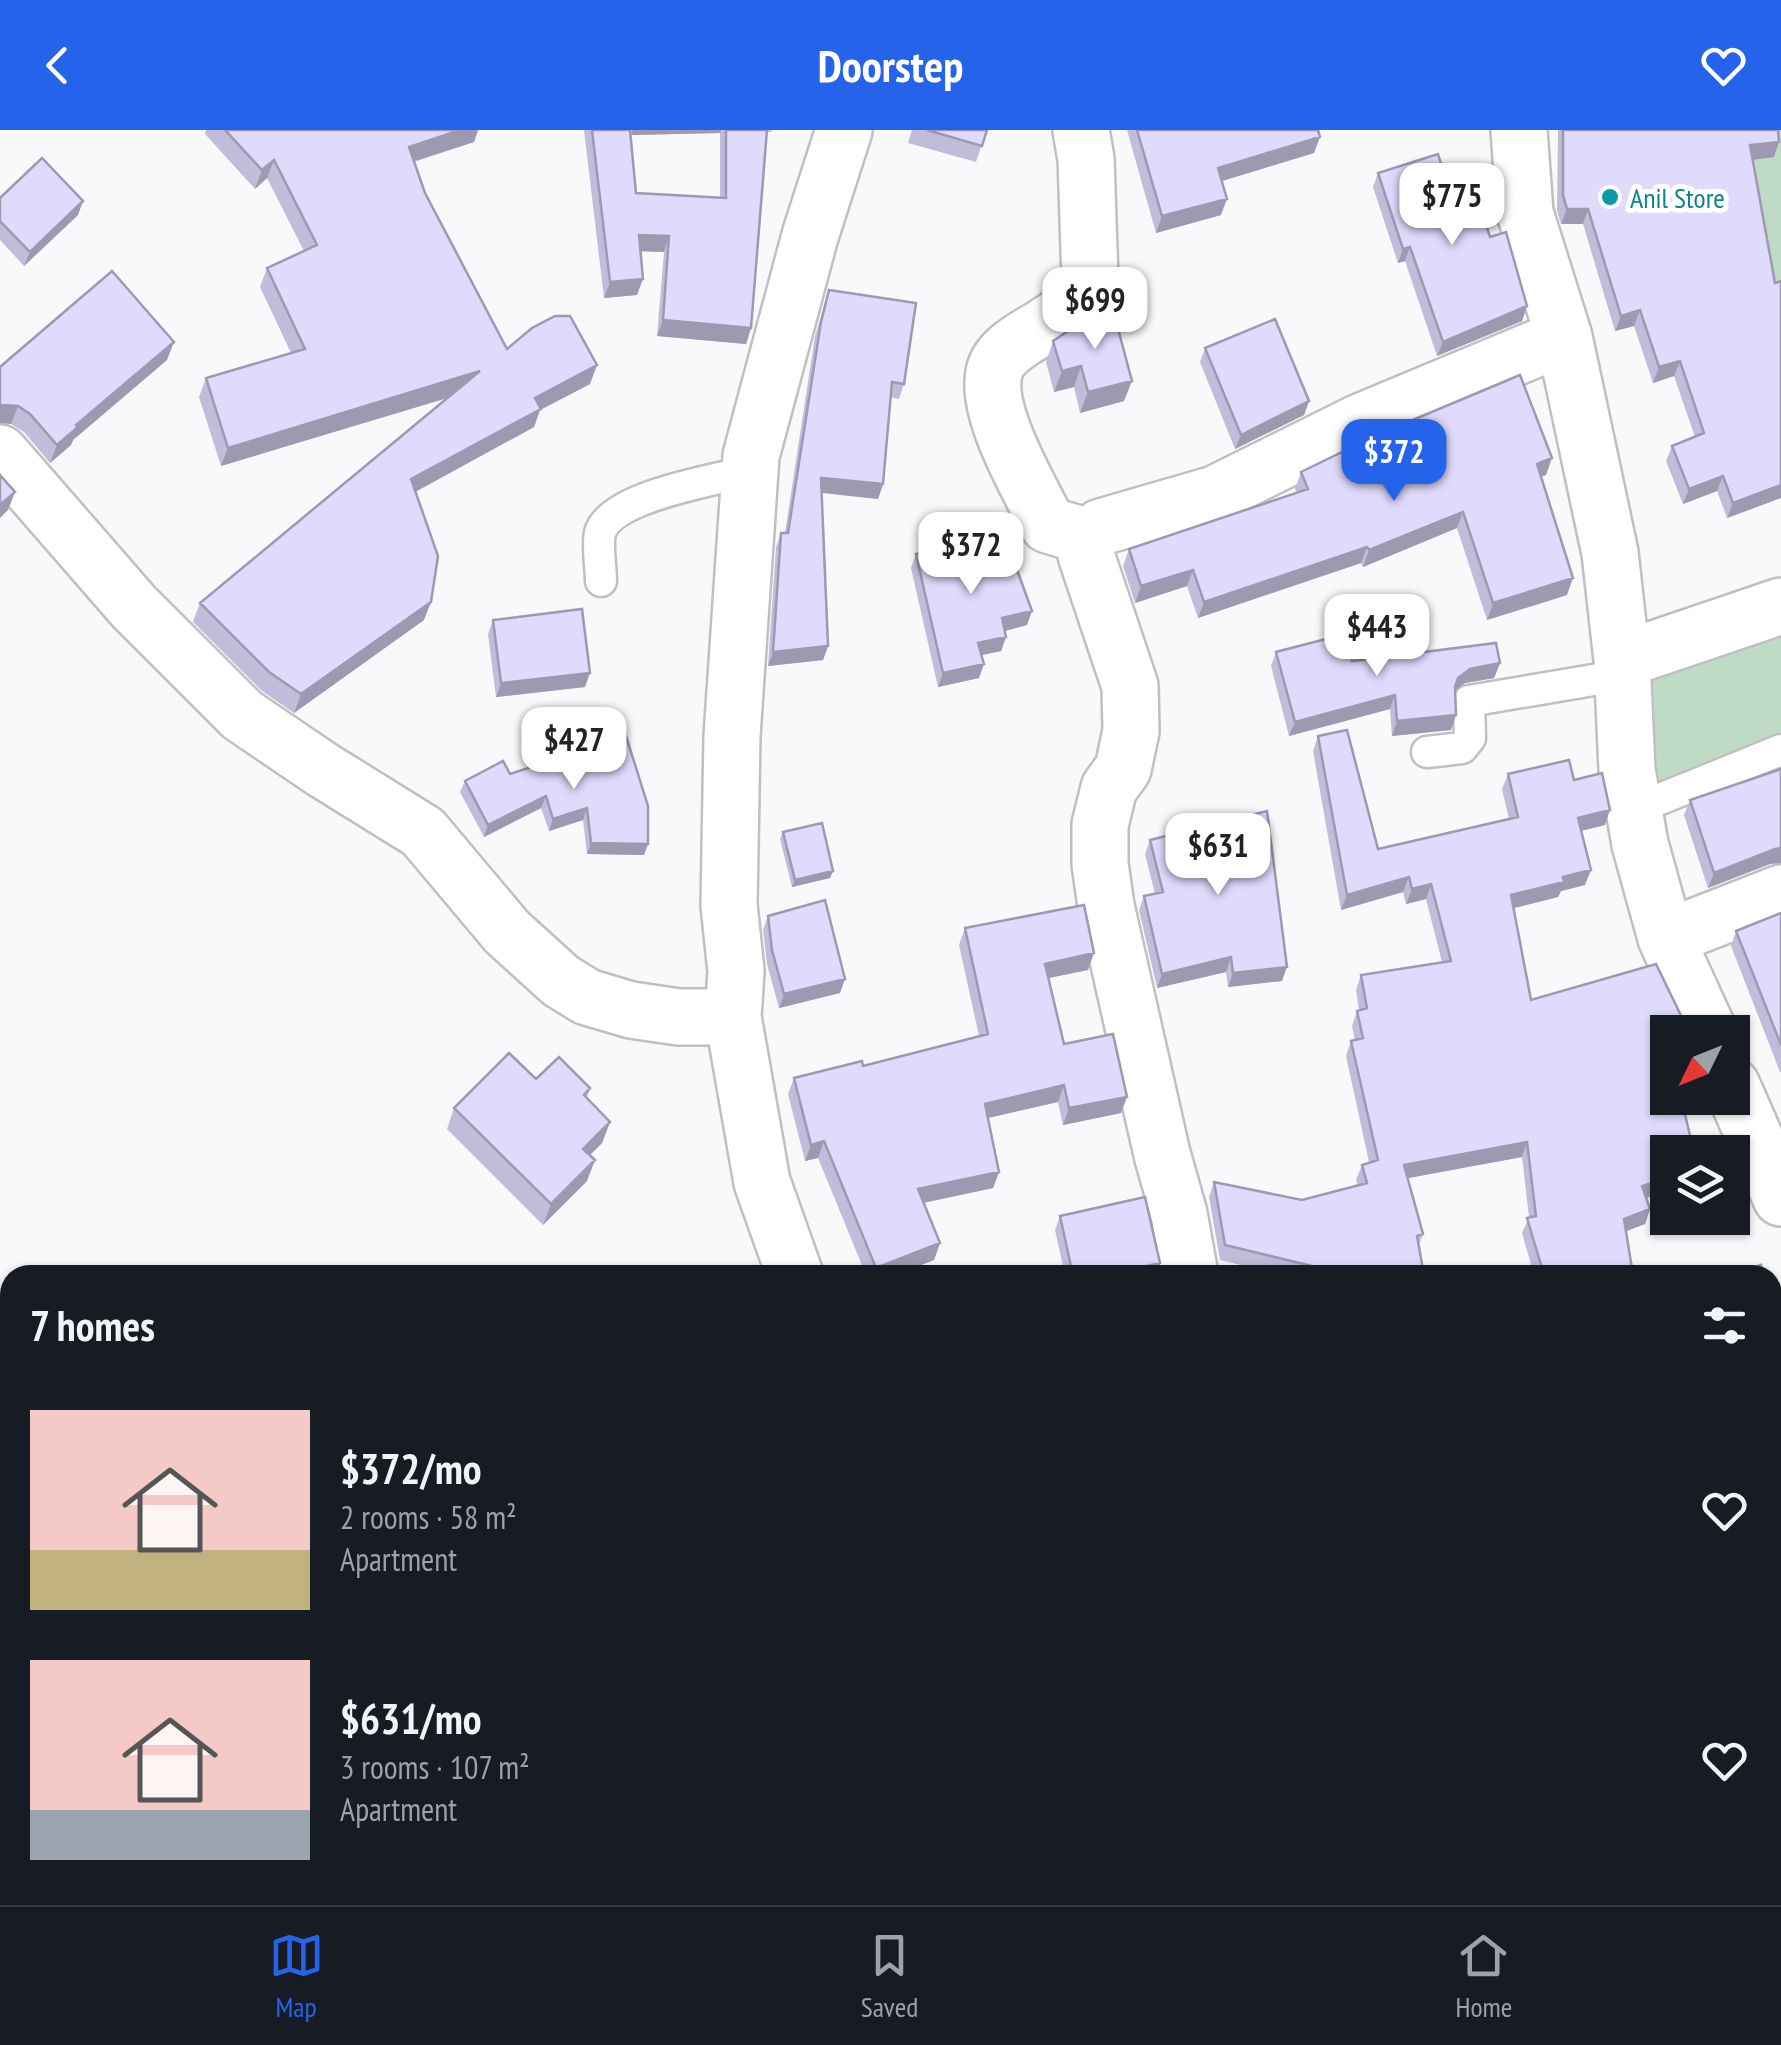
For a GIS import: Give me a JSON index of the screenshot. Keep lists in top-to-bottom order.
{
  "places": ["Anil Store"],
  "north": "bottom left",
  "page": {
    "header": "Doorstep",
    "price": [
      "$775",
      "$699",
      "$372",
      "$372",
      "$443",
      "$427",
      "$631"
    ],
    "heading": "7 homes",
    "list": [
      {
        "name": "$372/mo",
        "note": "2 rooms · 58 m² · Apartment"
      },
      {
        "name": "$631/mo",
        "note": "3 rooms · 107 m² · Apartment"
      }
    ],
    "tabs": ["Map", "Saved", "Home"]
  }
}
